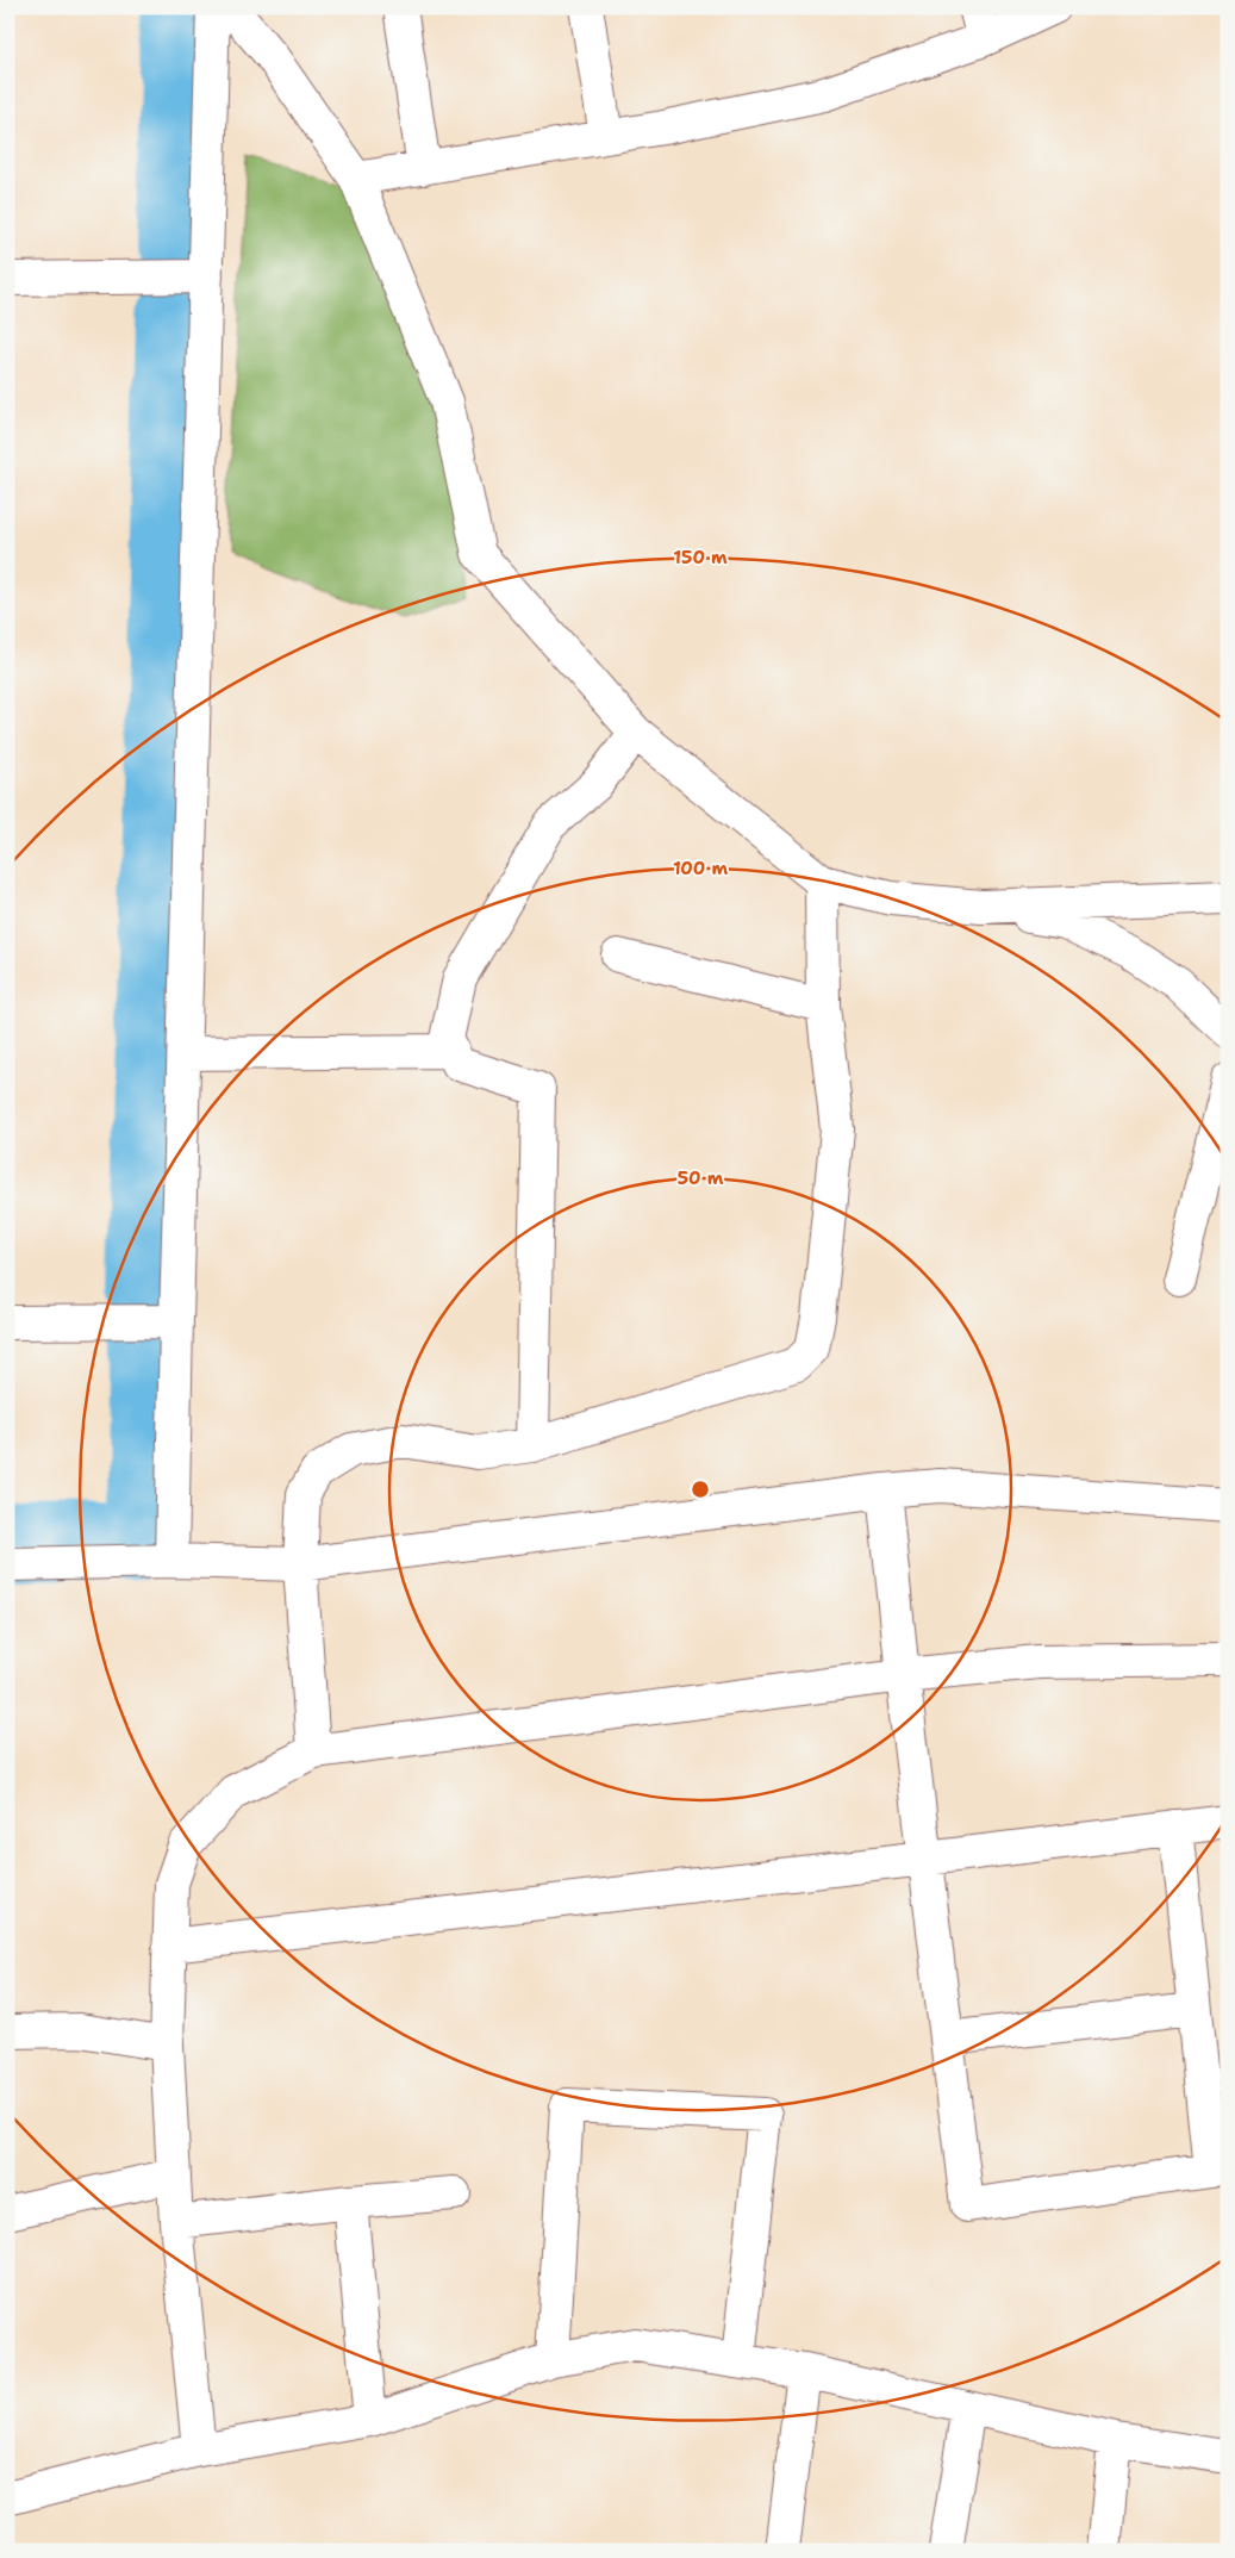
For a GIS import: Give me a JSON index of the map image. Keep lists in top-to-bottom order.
{
  "rings": ["150 m", "100 m", "50 m"]
}
